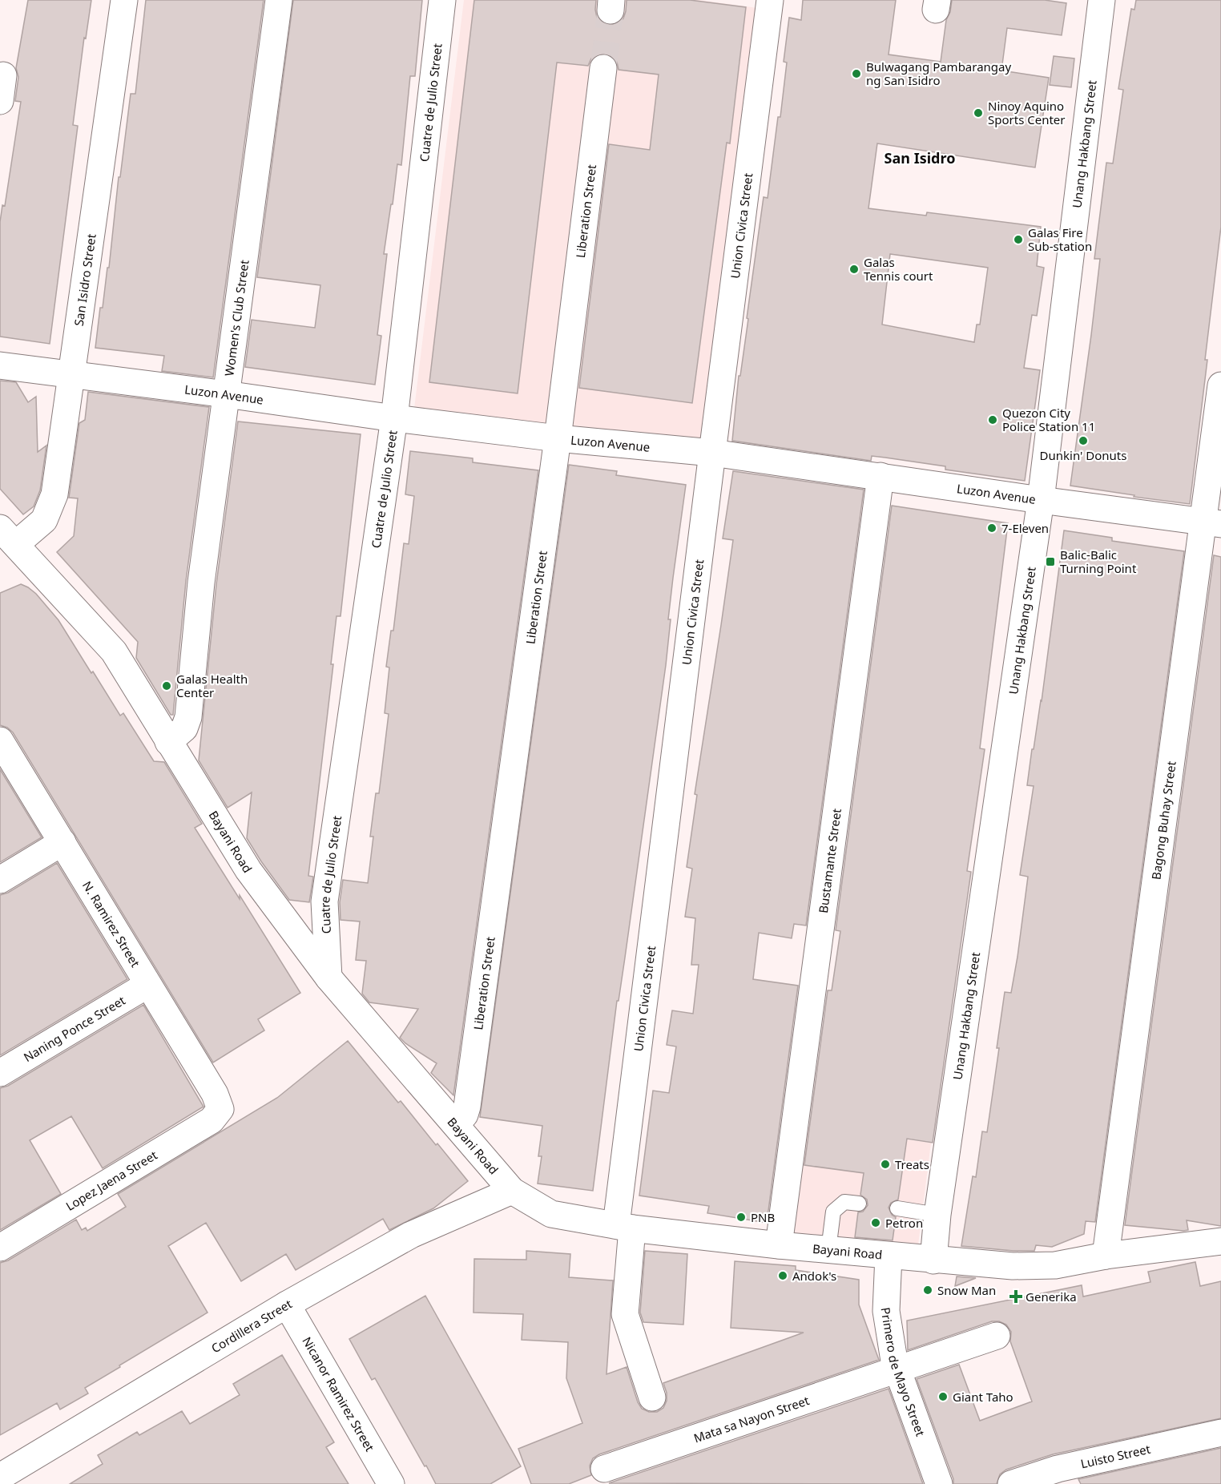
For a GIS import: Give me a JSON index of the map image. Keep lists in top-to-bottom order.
{
  "streets": {
    "street": [
      "Cuatre de Julio Street",
      "Unang Hakbang Street",
      "Liberation Street",
      "Union Civica Street",
      "San Isidro Street",
      "Women's Club Street",
      "Luzon Avenue",
      "Bagong Buhay Street",
      "Bayani Road",
      "Bustamante Street",
      "N. Ramirez Street",
      "Naning Ponce Street",
      "Lopez Jaena Street",
      "Cordillera Street",
      "Primero de Mayo Street",
      "Nicanor Ramirez Street",
      "Mata sa Nayon Street",
      "Luisto Street"
    ]
  },
  "crossings": [
    ["Cuatre de Julio Street", "Luzon Avenue"],
    ["Cuatre de Julio Street", "Bayani Road"],
    ["Unang Hakbang Street", "Luzon Avenue"],
    ["Unang Hakbang Street", "Bayani Road"],
    ["Liberation Street", "Luzon Avenue"],
    ["Liberation Street", "Bayani Road"],
    ["Union Civica Street", "Luzon Avenue"],
    ["Union Civica Street", "Bayani Road"],
    ["San Isidro Street", "Luzon Avenue"],
    ["San Isidro Street", "Bayani Road"],
    ["Women's Club Street", "Luzon Avenue"],
    ["Women's Club Street", "Bayani Road"],
    ["Luzon Avenue", "Bagong Buhay Street"],
    ["Luzon Avenue", "Bustamante Street"],
    ["Bagong Buhay Street", "Bayani Road"],
    ["Bayani Road", "Bustamante Street"],
    ["Bayani Road", "Cordillera Street"],
    ["Bayani Road", "Primero de Mayo Street"],
    ["N. Ramirez Street", "Naning Ponce Street"],
    ["N. Ramirez Street", "Lopez Jaena Street"],
    ["Cordillera Street", "Nicanor Ramirez Street"],
    ["Primero de Mayo Street", "Mata sa Nayon Street"]
  ],
  "districts": ["San Isidro"],
  "places": {
    "other": [
      "Bulwagang Pambarangay ng San Isidro",
      "Ninoy Aquino Sports Center",
      "Galas Fire Sub-station",
      "Galas Tennis court",
      "Quezon City Police Station 11",
      "Dunkin' Donuts",
      "7-Eleven",
      "Galas Health Center",
      "Treats",
      "PNB",
      "Petron",
      "Andok's",
      "Snow Man",
      "Giant Taho"
    ],
    "transit": ["Balic-Balic Turning Point"],
    "health": ["Generika"]
  }
}
